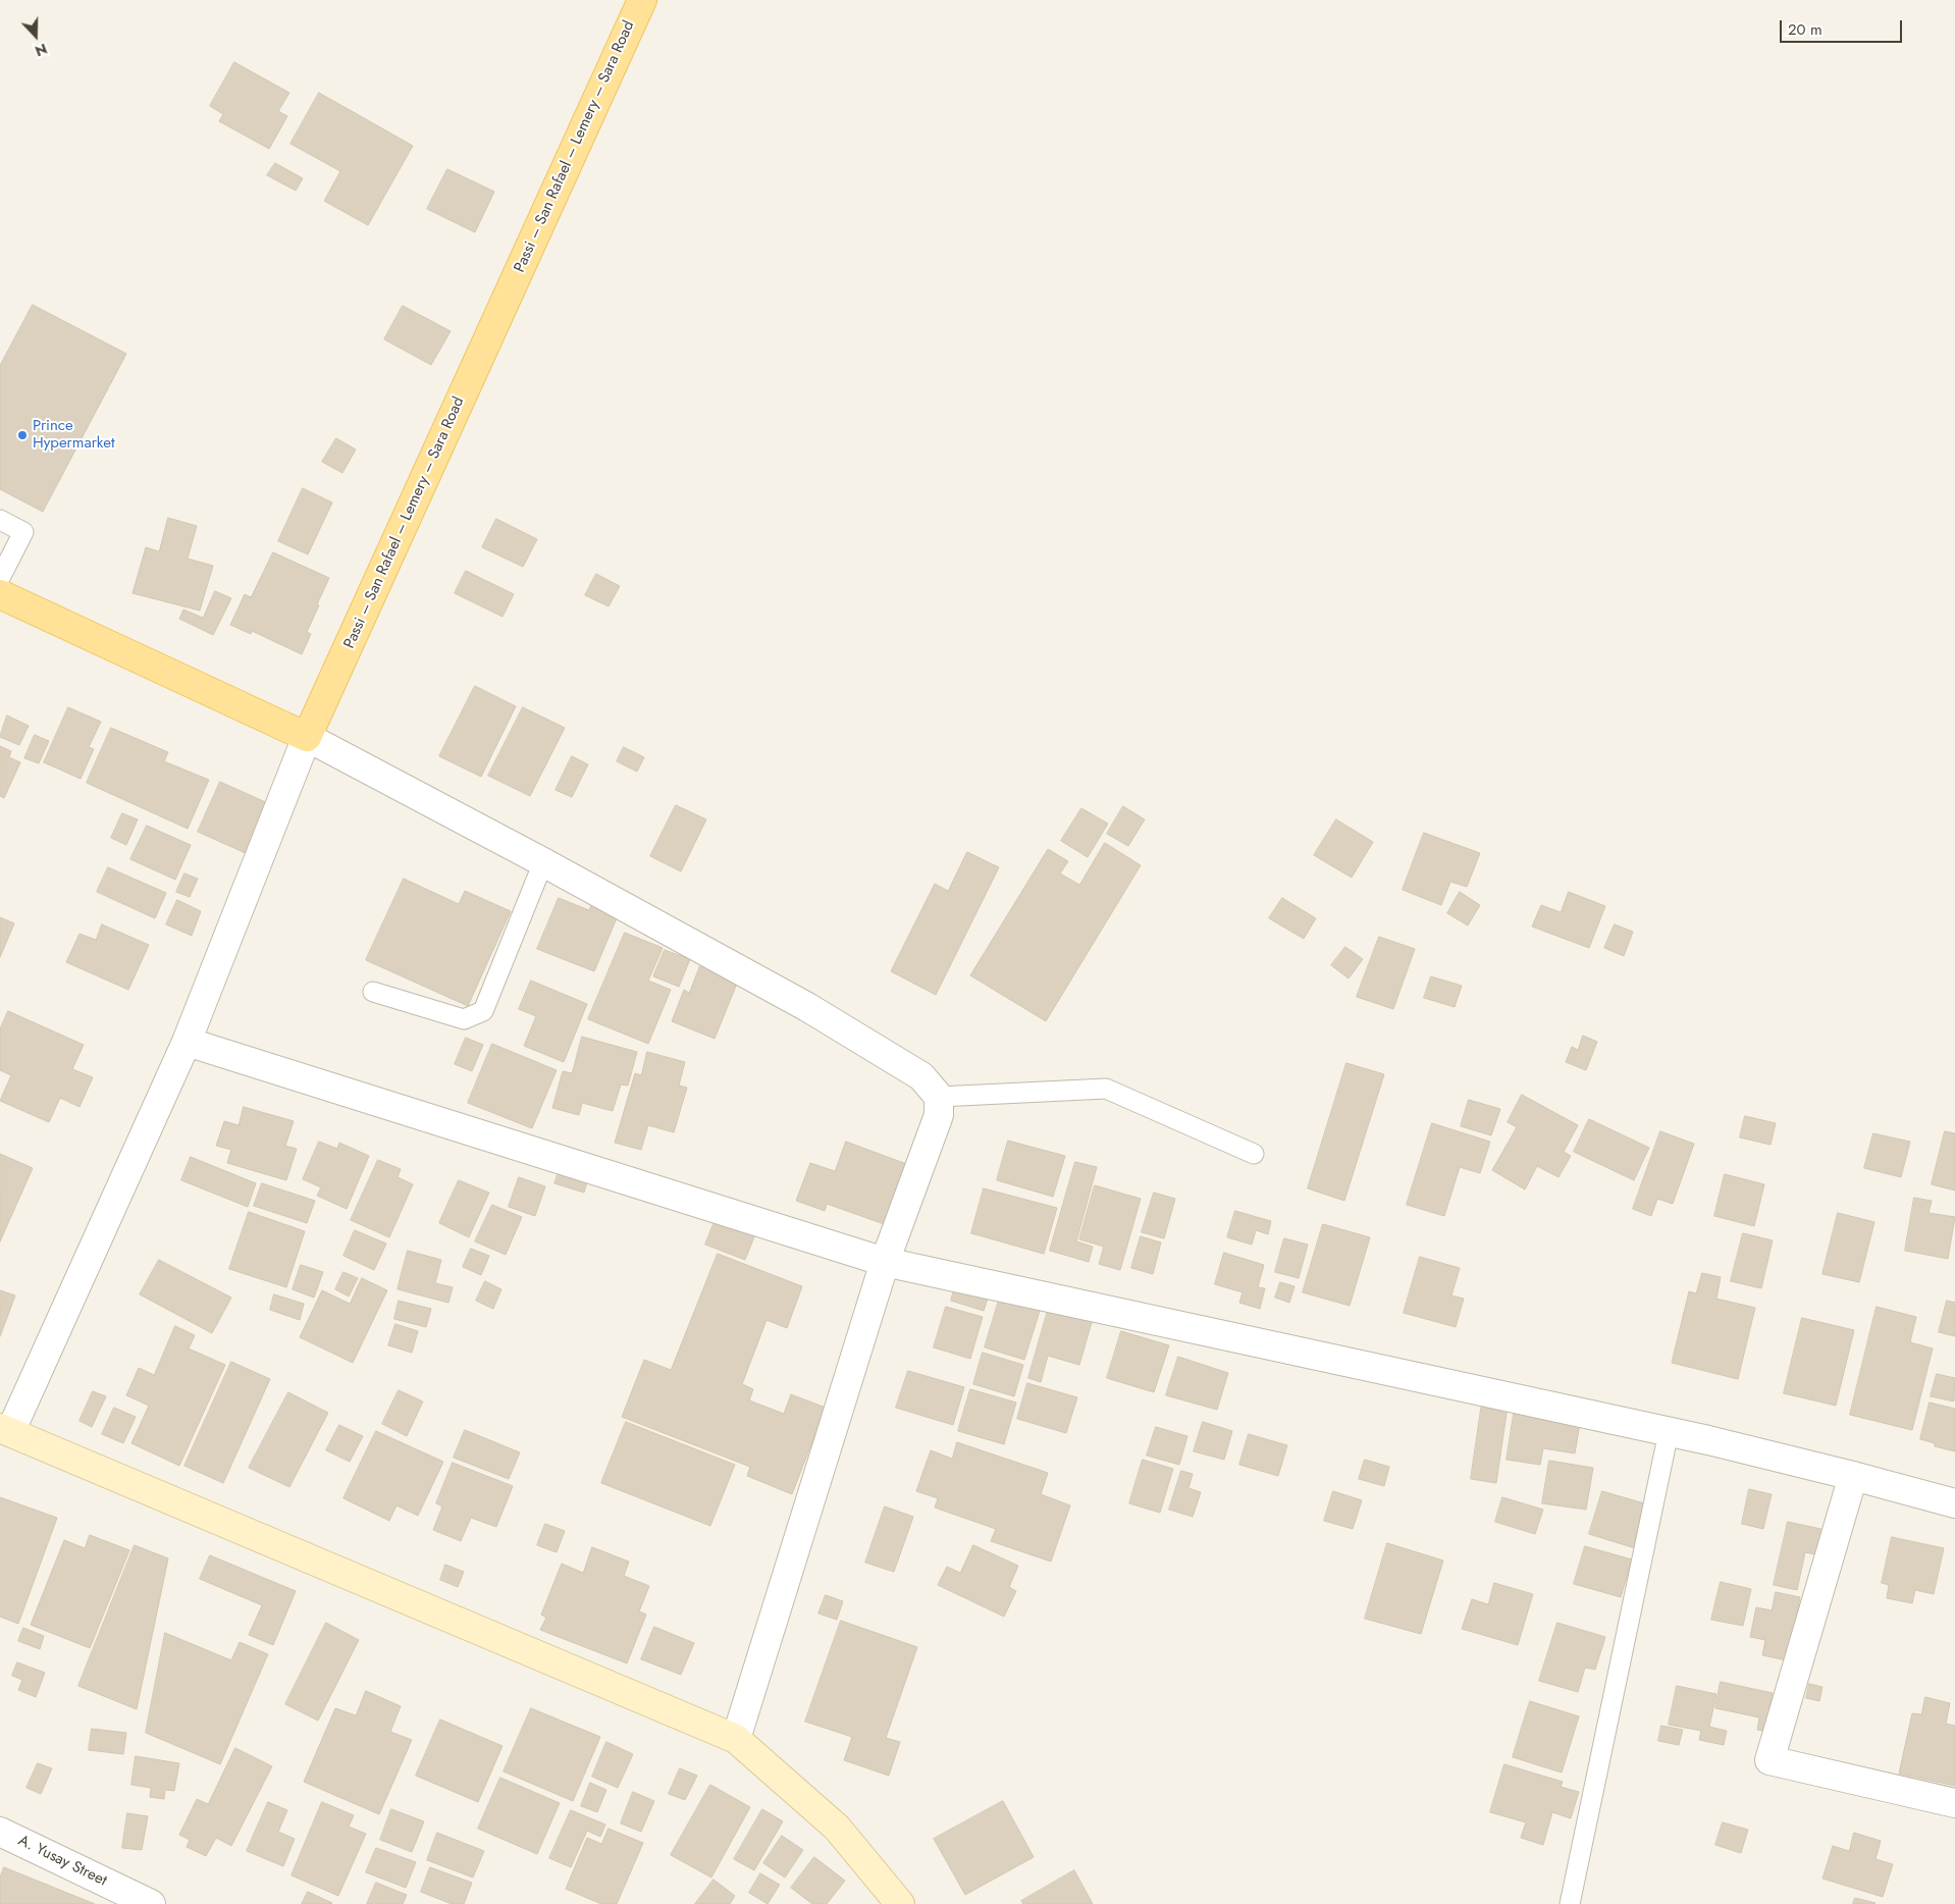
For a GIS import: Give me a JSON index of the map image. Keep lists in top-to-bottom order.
{
  "streets": {
    "main road": ["Passi – San Rafael – Lemery – Sara Road"],
    "street": ["A. Yusay Street"]
  },
  "places": ["Prince Hypermarket"],
  "scale_bar": "20 m",
  "north": "bottom"
}
